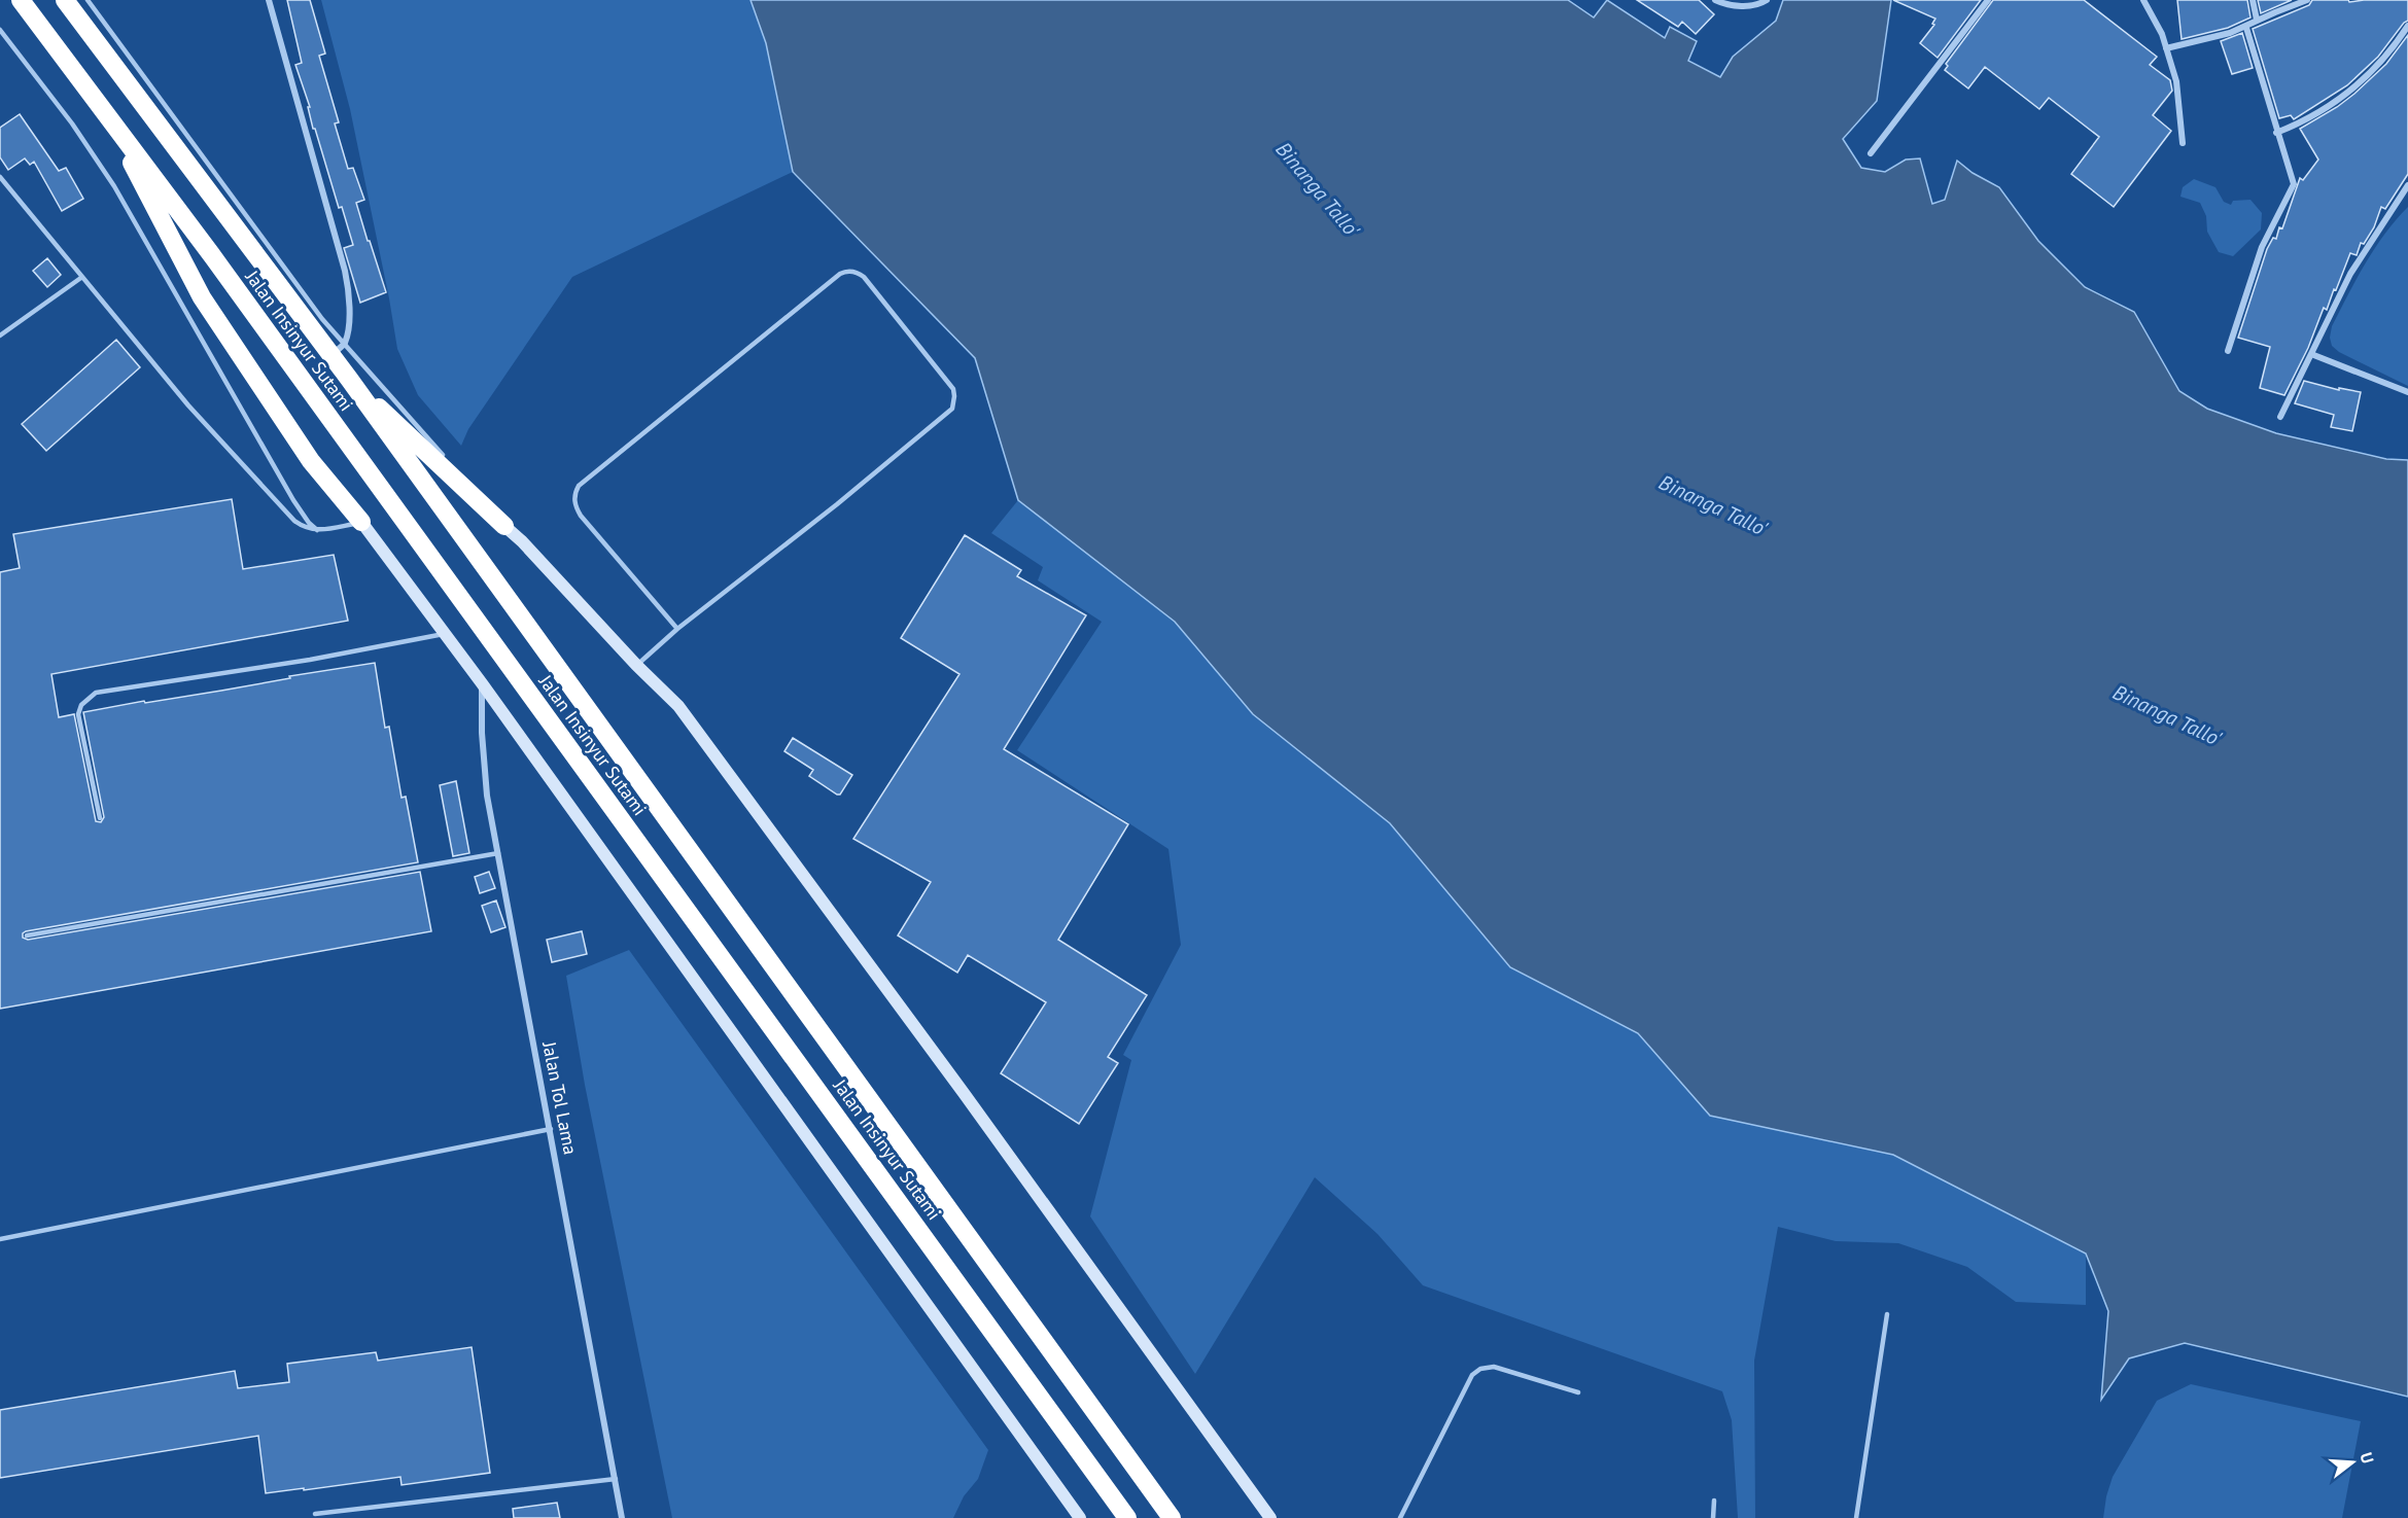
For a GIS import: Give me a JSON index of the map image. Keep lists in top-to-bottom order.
{
  "streets": {
    "highway": ["Jalan Insinyur Sutami"],
    "street": ["Jalan Tol Lama"]
  },
  "water": ["Binanga Tallo'"],
  "north": "right"
}
